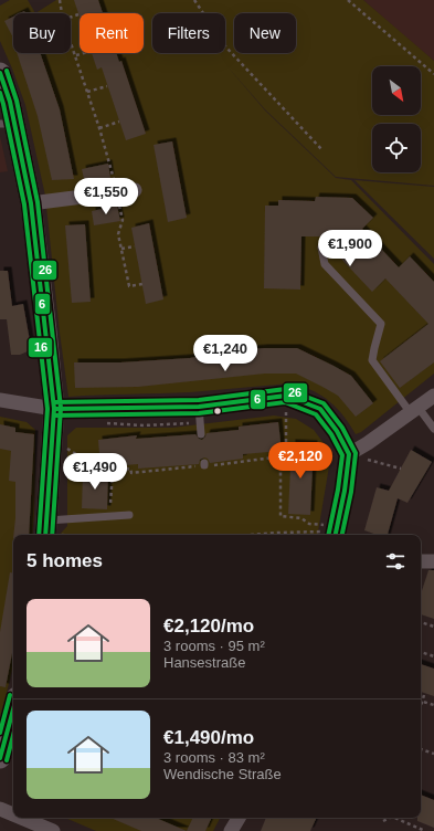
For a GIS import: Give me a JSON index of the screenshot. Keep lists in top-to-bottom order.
{
  "lines": ["transit line 26", "transit line 6", "transit line 16"],
  "north": "bottom right",
  "page": {
    "chip": [
      "Buy",
      "Rent",
      "Filters",
      "New"
    ],
    "price": [
      "€1,550",
      "€1,900",
      "€1,240",
      "€2,120",
      "€1,490"
    ],
    "heading": "5 homes",
    "list": [
      {
        "name": "€2,120/mo",
        "note": "3 rooms · 95 m² · Hansestraße"
      },
      {
        "name": "€1,490/mo",
        "note": "3 rooms · 83 m² · Wendische Straße"
      }
    ]
  }
}
